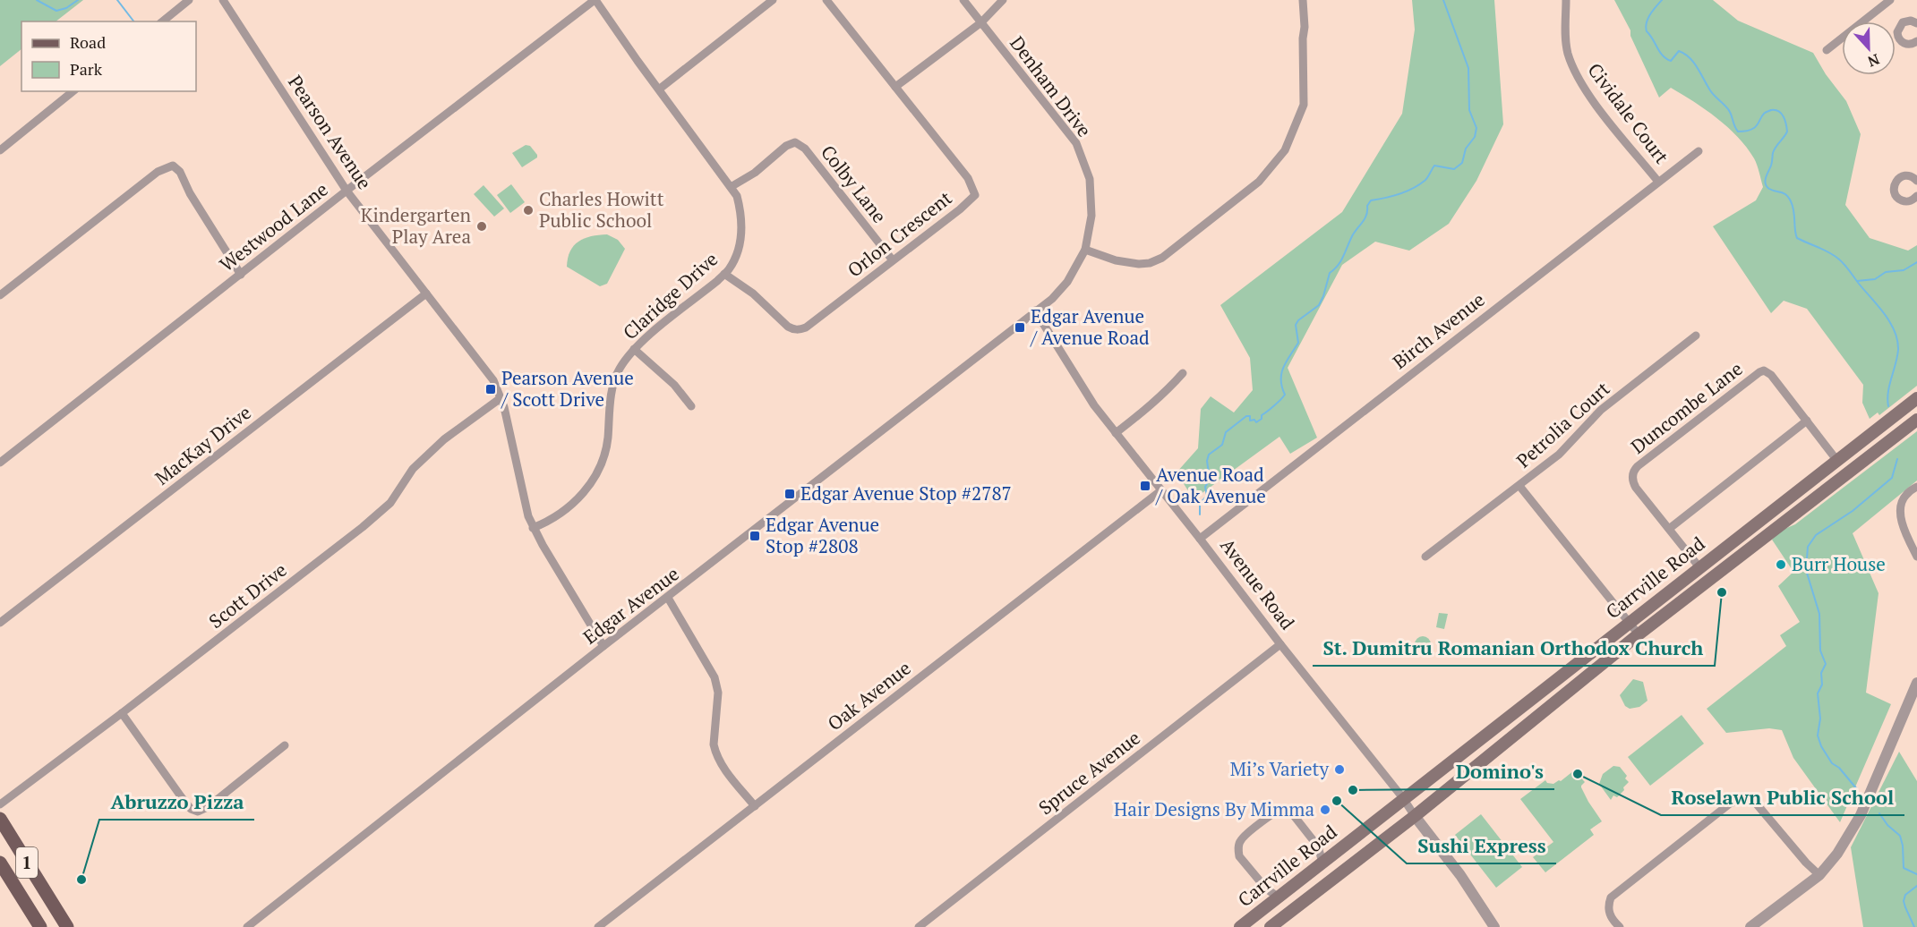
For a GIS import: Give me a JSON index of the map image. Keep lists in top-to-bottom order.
{
  "streets": {
    "main road": ["Carrville Road", "1"],
    "street": [
      "Denham Drive",
      "Cividale Court",
      "Pearson Avenue",
      "Colby Lane",
      "Westwood Lane",
      "Orlon Crescent",
      "Claridge Drive",
      "Birch Avenue",
      "Duncombe Lane",
      "Petrolia Court",
      "MacKay Drive",
      "Avenue Road",
      "Scott Drive",
      "Edgar Avenue",
      "Oak Avenue",
      "Spruce Avenue"
    ]
  },
  "crossings": [
    ["Denham Drive", "Avenue Road"],
    ["Denham Drive", "Edgar Avenue"],
    ["Cividale Court", "Birch Avenue"],
    ["Pearson Avenue", "Westwood Lane"],
    ["Pearson Avenue", "Claridge Drive"],
    ["Pearson Avenue", "MacKay Drive"],
    ["Pearson Avenue", "Scott Drive"],
    ["Pearson Avenue", "Edgar Avenue"],
    ["Colby Lane", "Orlon Crescent"],
    ["Colby Lane", "Claridge Drive"],
    ["Westwood Lane", "Claridge Drive"],
    ["Orlon Crescent", "Claridge Drive"],
    ["Birch Avenue", "Avenue Road"],
    ["Duncombe Lane", "Carrville Road"],
    ["Carrville Road", "Avenue Road"],
    ["Avenue Road", "Edgar Avenue"],
    ["Avenue Road", "Oak Avenue"],
    ["Avenue Road", "Spruce Avenue"]
  ],
  "places": {
    "other": [
      "Charles Howitt Public School",
      "Kindergarten Play Area",
      "Burr House",
      "St. Dumitru Romanian Orthodox Church",
      "Mi’s Variety",
      "Roselawn Public School",
      "Domino's",
      "Sushi Express",
      "Hair Designs By Mimma",
      "Abruzzo Pizza"
    ],
    "transit": [
      "Edgar Avenue / Avenue Road",
      "Pearson Avenue / Scott Drive",
      "Avenue Road / Oak Avenue",
      "Edgar Avenue Stop #2787",
      "Edgar Avenue Stop #2808"
    ]
  },
  "legend": ["Road", "Park"],
  "north": "bottom"
}
